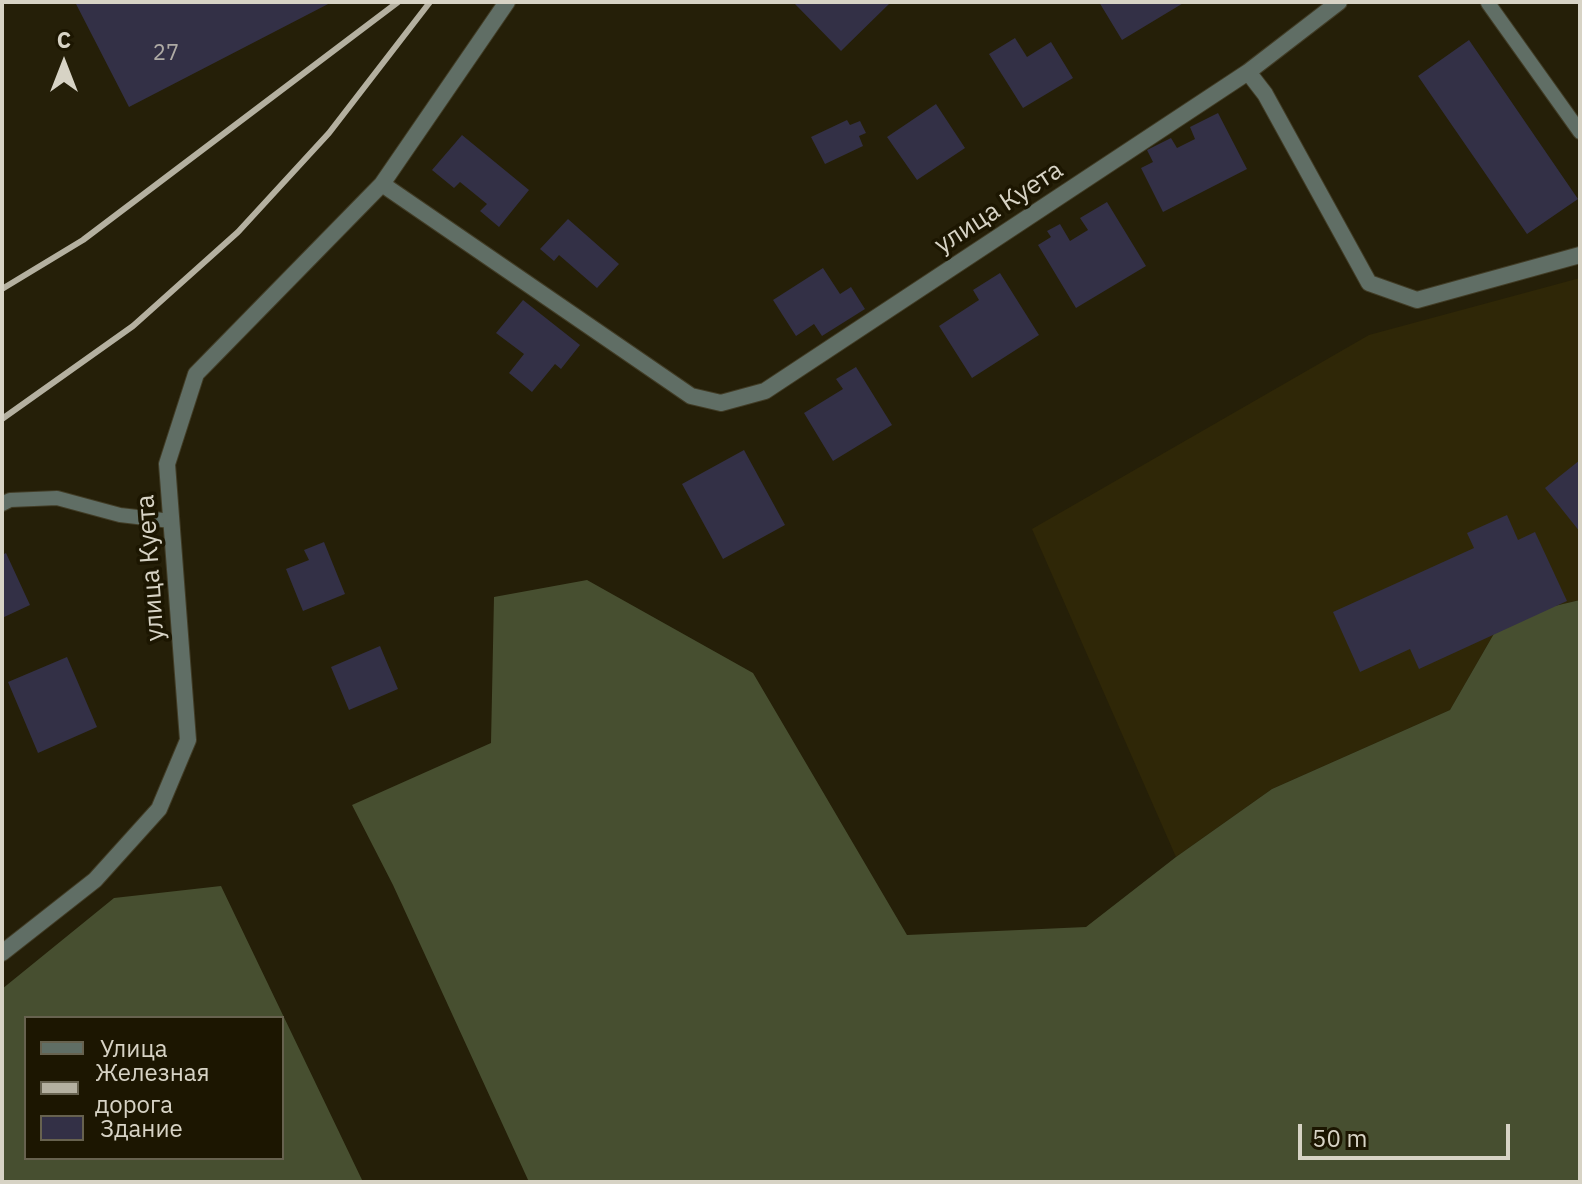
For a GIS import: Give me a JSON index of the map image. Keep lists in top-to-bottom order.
{
  "streets": {
    "street": ["улица Куета"]
  },
  "house_numbers": ["27"],
  "legend": ["Улица", "Железная дорога", "Здание"],
  "scale_bar": "50 m",
  "north": "top"
}
